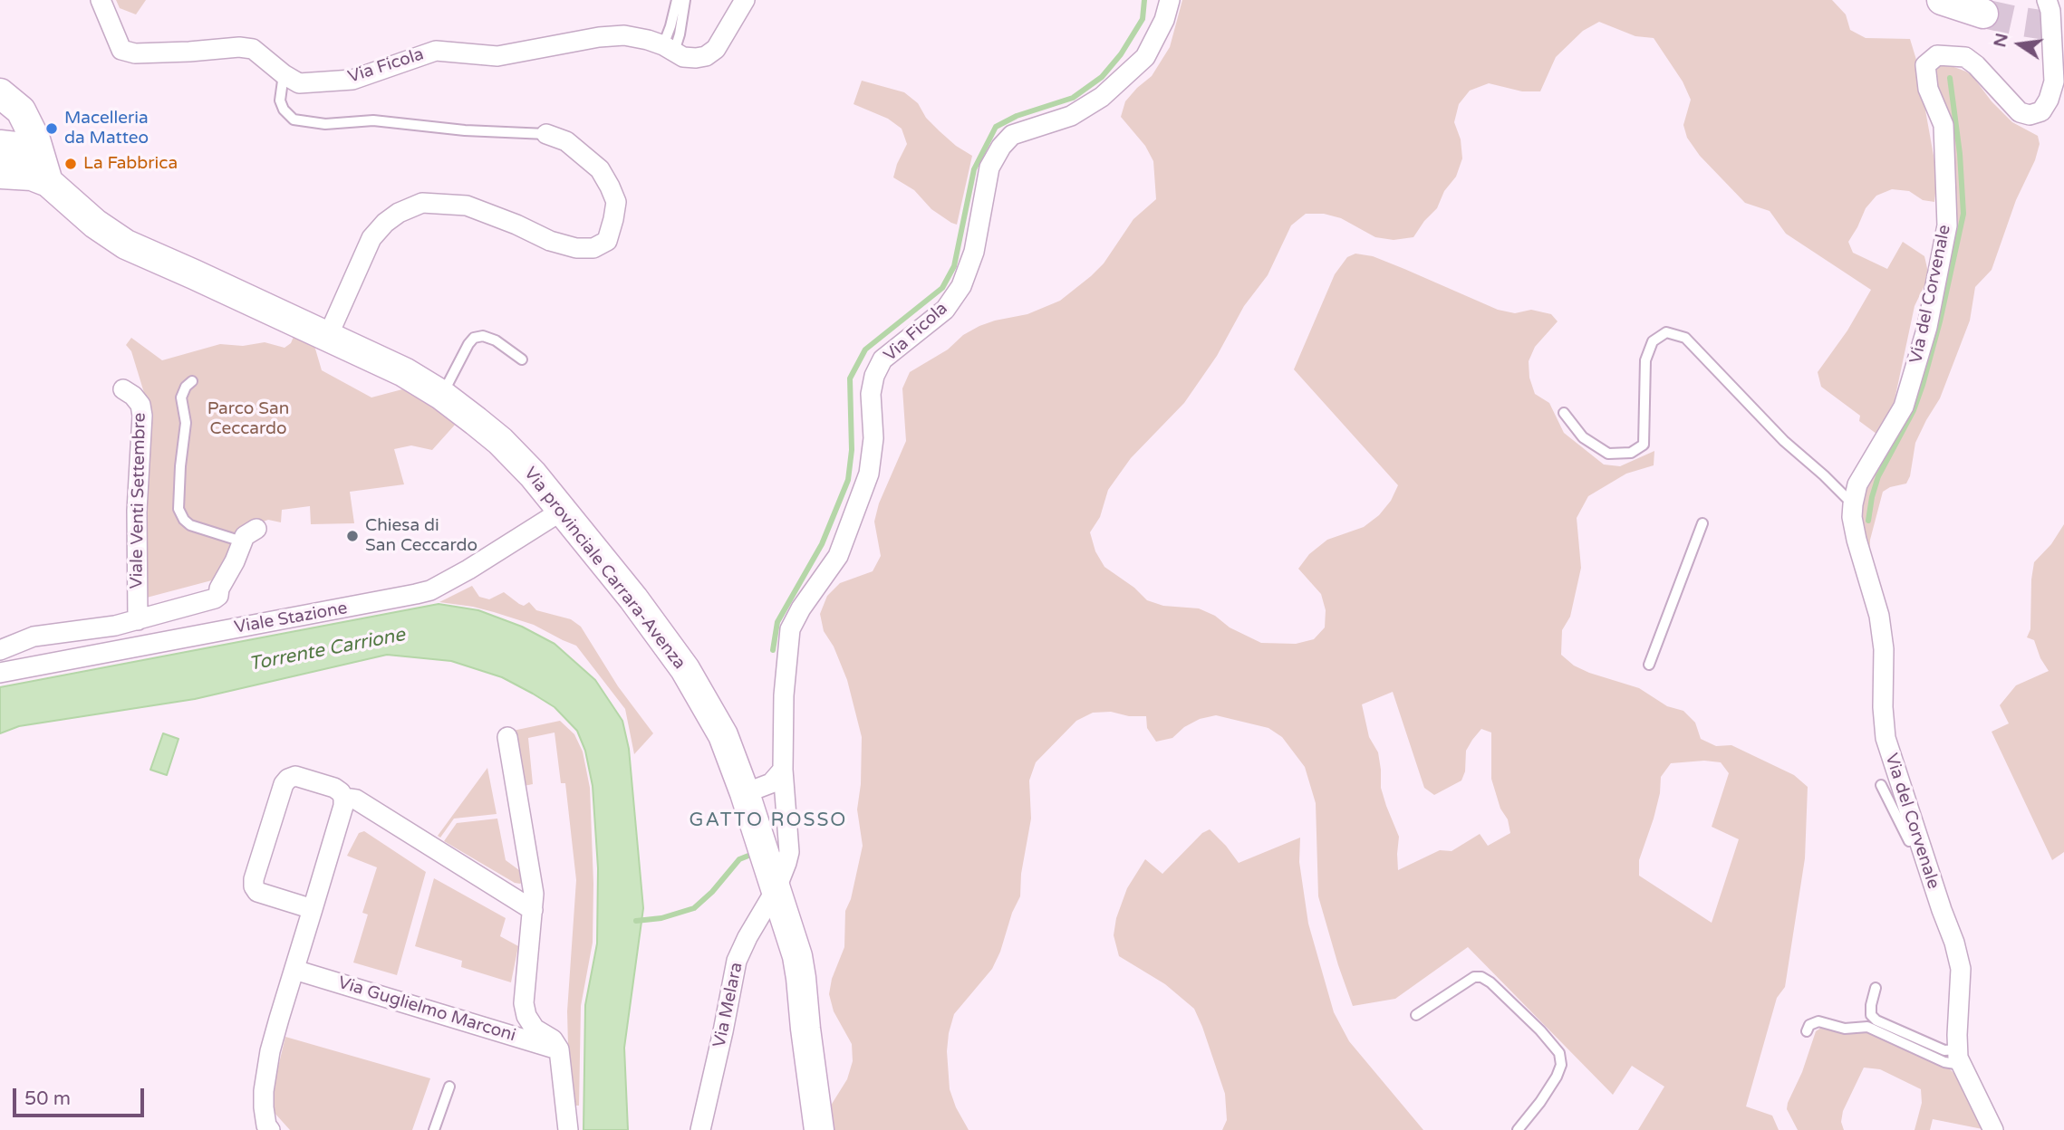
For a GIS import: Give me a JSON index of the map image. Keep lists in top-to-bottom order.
{
  "streets": {
    "main road": ["Via provinciale Carrara-Avenza"],
    "street": [
      "Via Ficola",
      "Via del Corvenale",
      "Viale Venti Settembre",
      "Viale Stazione",
      "Via Melara",
      "Via Guglielmo Marconi"
    ]
  },
  "crossings": [
    ["Via provinciale Carrara-Avenza", "Viale Stazione"],
    ["Via provinciale Carrara-Avenza", "Via Melara"]
  ],
  "districts": ["GATTO ROSSO"],
  "water": ["Torrente Carrione"],
  "parks": ["Parco San Ceccardo"],
  "places": ["Macelleria da Matteo", "La Fabbrica", "Chiesa di San Ceccardo"],
  "scale_bar": "50 m",
  "north": "left"
}
